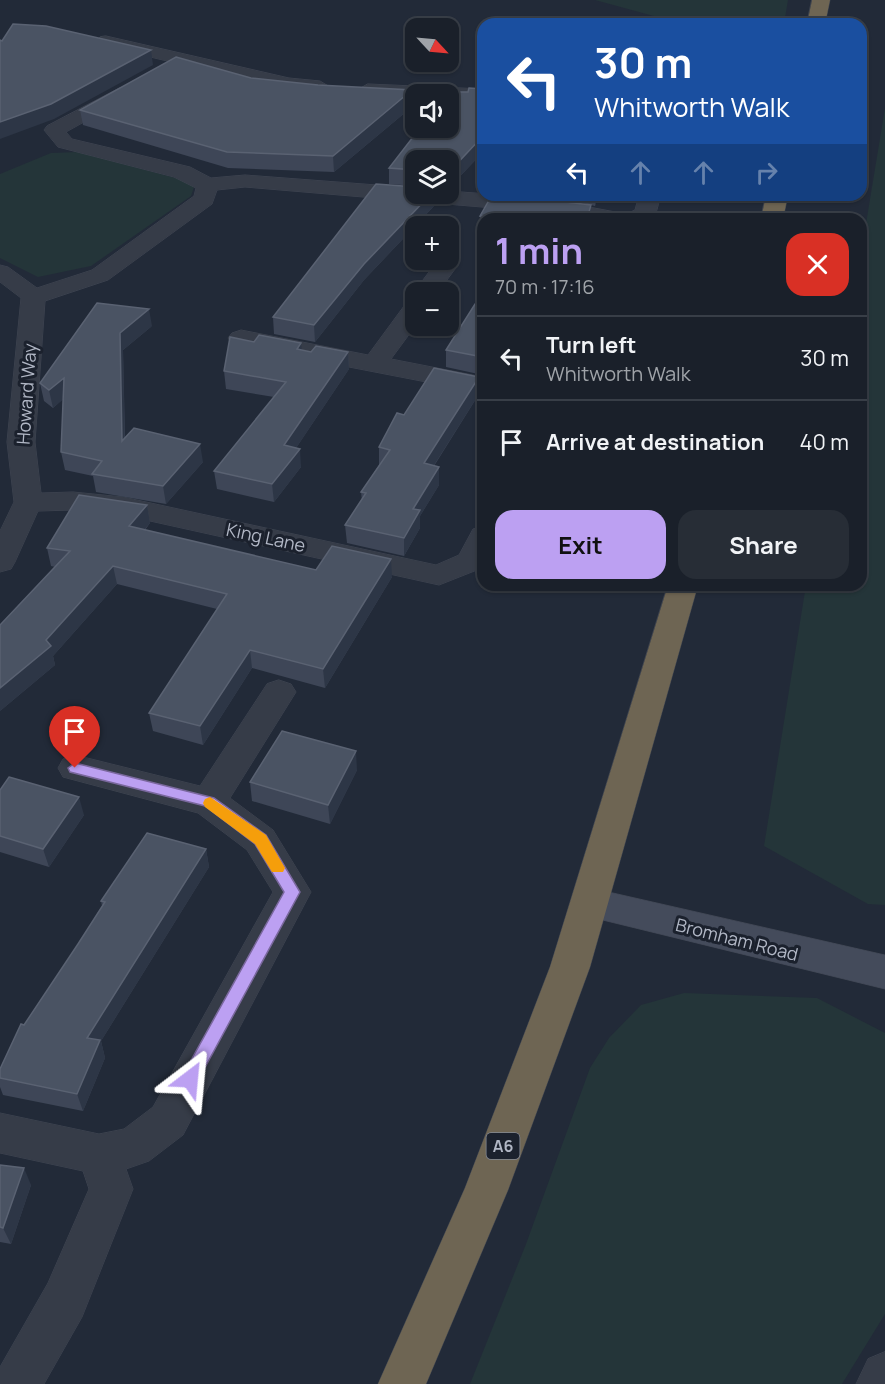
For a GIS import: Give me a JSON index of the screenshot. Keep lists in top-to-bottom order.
{
  "streets": {
    "highway": ["A6"],
    "street": ["Howard Way", "King Lane", "Bromham Road"]
  },
  "crossings": [
    ["Howard Way", "King Lane"],
    ["Bromham Road", "A6"]
  ],
  "north": "bottom right",
  "page": {
    "map_buttons": ["+", "−"],
    "turn": ["30 m", "Whitworth Walk"],
    "heading": ["1 min", "70 m · 17:16"],
    "list": [
      {
        "name": "Turn left",
        "note": "Whitworth Walk",
        "value": "30 m"
      },
      {
        "name": "Arrive at destination",
        "value": "40 m"
      }
    ],
    "buttons": ["Exit", "Share"]
  }
}
